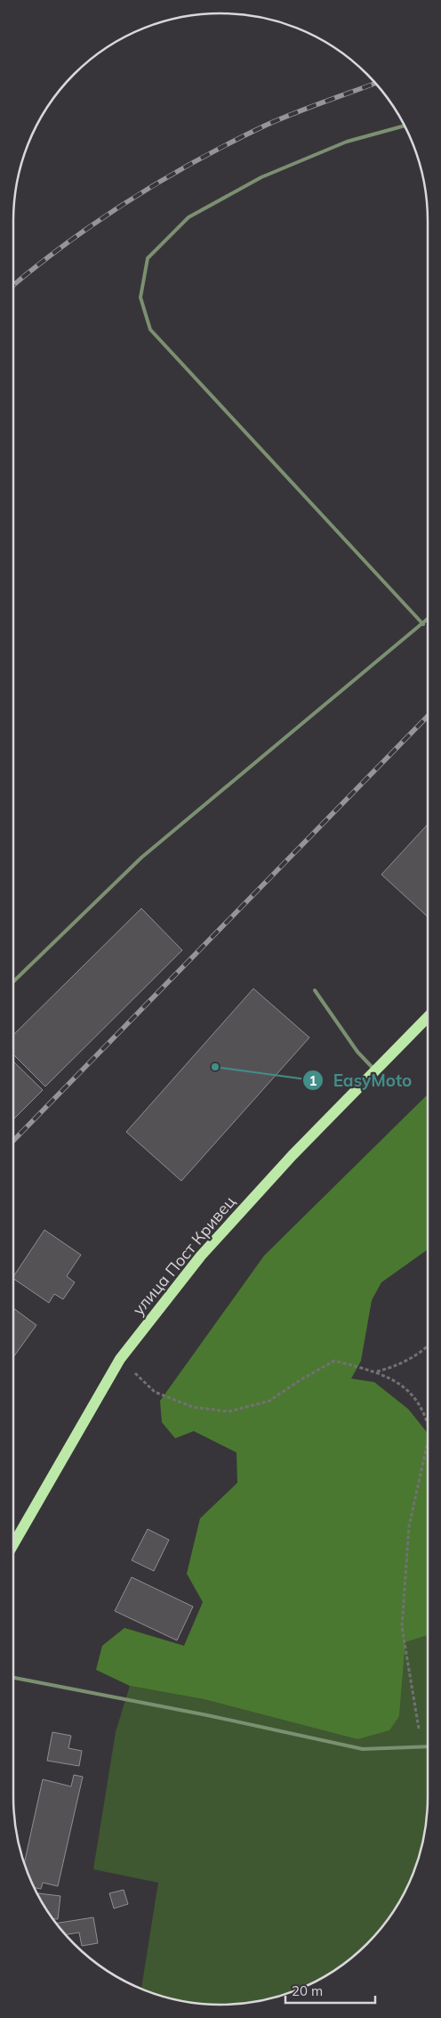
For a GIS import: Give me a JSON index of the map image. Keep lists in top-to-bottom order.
{
  "streets": {
    "main road": ["улица Пост Кривец"]
  },
  "places": ["EasyMoto"],
  "scale_bar": "20 m"
}
